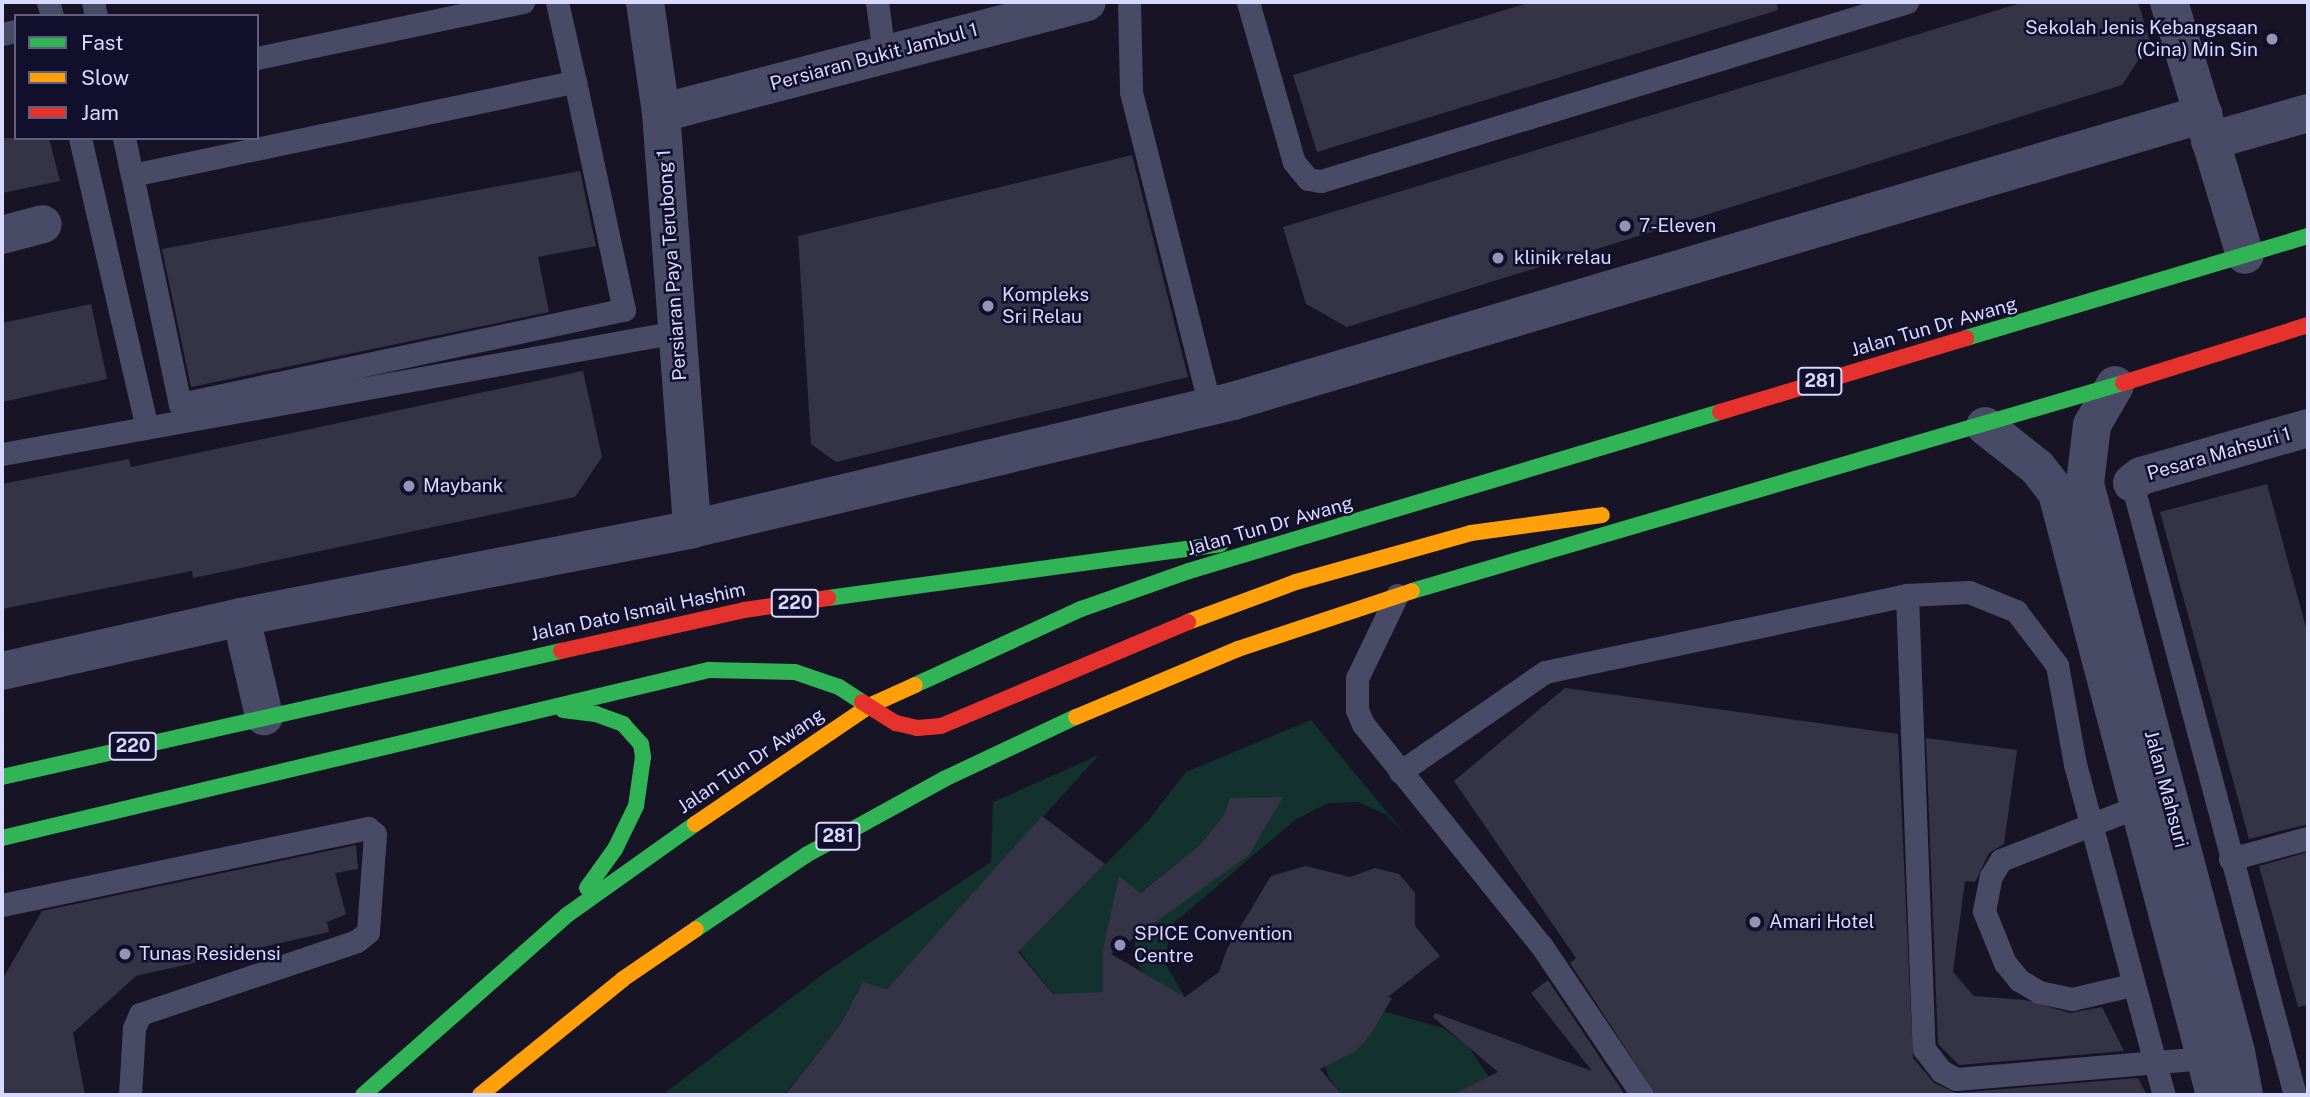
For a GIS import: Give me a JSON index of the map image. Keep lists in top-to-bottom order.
{
  "streets": {
    "main road": [
      "Jalan Tun Dr Awang",
      "281",
      "220",
      "Jalan Dato Ismail Hashim"
    ],
    "street": [
      "Persiaran Bukit Jambul 1",
      "Persiaran Paya Terubong 1",
      "Pesara Mahsuri 1",
      "Jalan Mahsuri"
    ]
  },
  "crossings": [
    ["Persiaran Bukit Jambul 1", "Persiaran Paya Terubong 1"],
    ["Jalan Tun Dr Awang", "Jalan Dato Ismail Hashim"]
  ],
  "places": [
    "Sekolah Jenis Kebangsaan (Cina) Min Sin",
    "7-Eleven",
    "klinik relau",
    "Kompleks Sri Relau",
    "Maybank",
    "Amari Hotel",
    "SPICE Convention Centre",
    "Tunas Residensi"
  ],
  "legend": ["Fast", "Slow", "Jam"]
}
